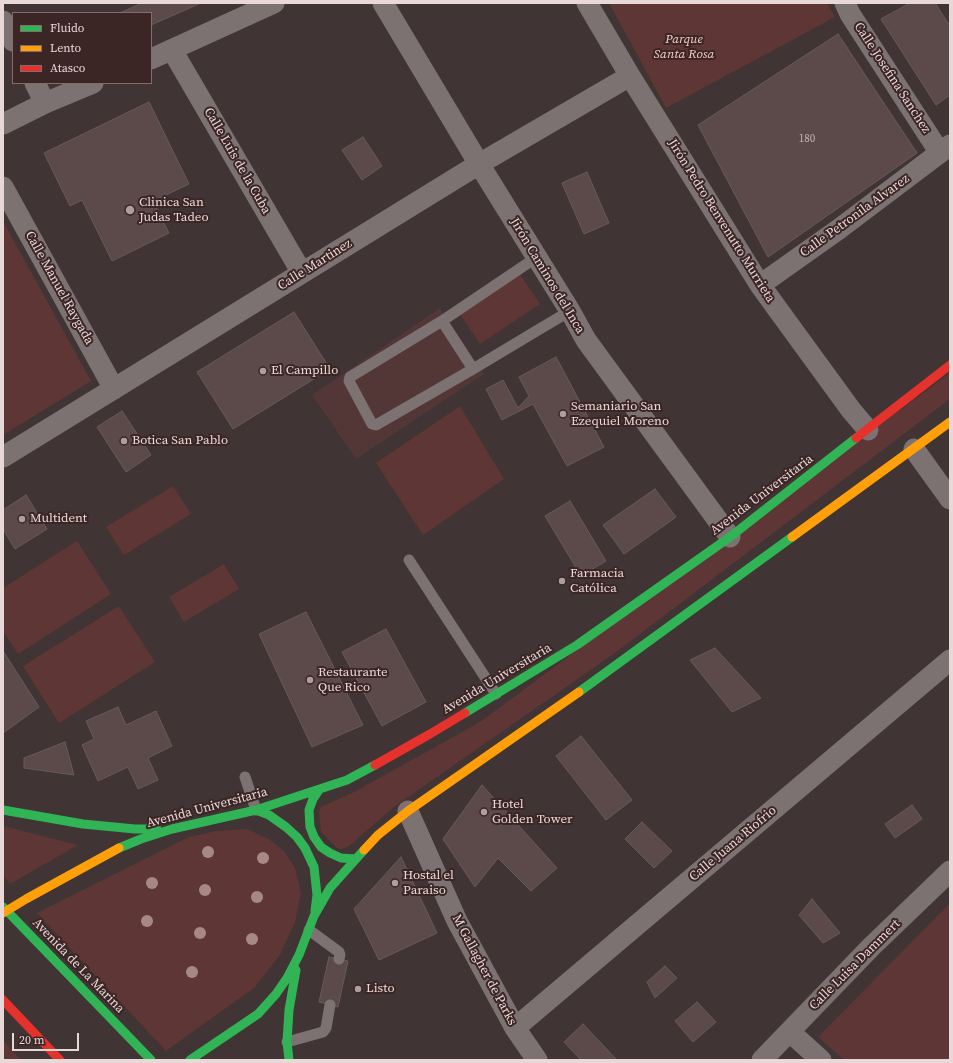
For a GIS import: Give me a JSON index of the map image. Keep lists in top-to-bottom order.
{
  "streets": {
    "main road": ["Avenida Universitaria", "Avenida de La Marina"],
    "street": [
      "Calle Josefina Sanchez",
      "Calle Luis de la Cuba",
      "Calle Petronila Alvarez",
      "Jirón Pedro Benvenutto Murrieta",
      "Calle Martinez",
      "Jirón Caminos del Inca",
      "Calle Manuel Raygada",
      "Calle Juana Riofrio",
      "Calle Luisa Dammert",
      "M Gallagher de Parks"
    ]
  },
  "crossings": [
    ["Calle Josefina Sanchez", "Calle Petronila Alvarez"],
    ["Calle Luis de la Cuba", "Calle Martinez"],
    ["Calle Petronila Alvarez", "Jirón Pedro Benvenutto Murrieta"],
    ["Jirón Pedro Benvenutto Murrieta", "Calle Martinez"],
    ["Jirón Pedro Benvenutto Murrieta", "Avenida Universitaria"],
    ["Calle Martinez", "Jirón Caminos del Inca"],
    ["Calle Martinez", "Calle Manuel Raygada"],
    ["Jirón Caminos del Inca", "Avenida Universitaria"],
    ["Avenida Universitaria", "Avenida de La Marina"],
    ["Calle Juana Riofrio", "M Gallagher de Parks"]
  ],
  "parks": ["Parque Santa Rosa"],
  "places": [
    "Clinica San Judas Tadeo",
    "El Campillo",
    "Semaniario San Ezequiel Moreno",
    "Botica San Pablo",
    "Multident",
    "Farmacia Católica",
    "Restaurante Que Rico",
    "Hotel Golden Tower",
    "Hostal el Paraiso",
    "Listo"
  ],
  "house_numbers": ["180"],
  "legend": ["Fluido", "Lento", "Atasco"],
  "scale_bar": "20 m"
}
